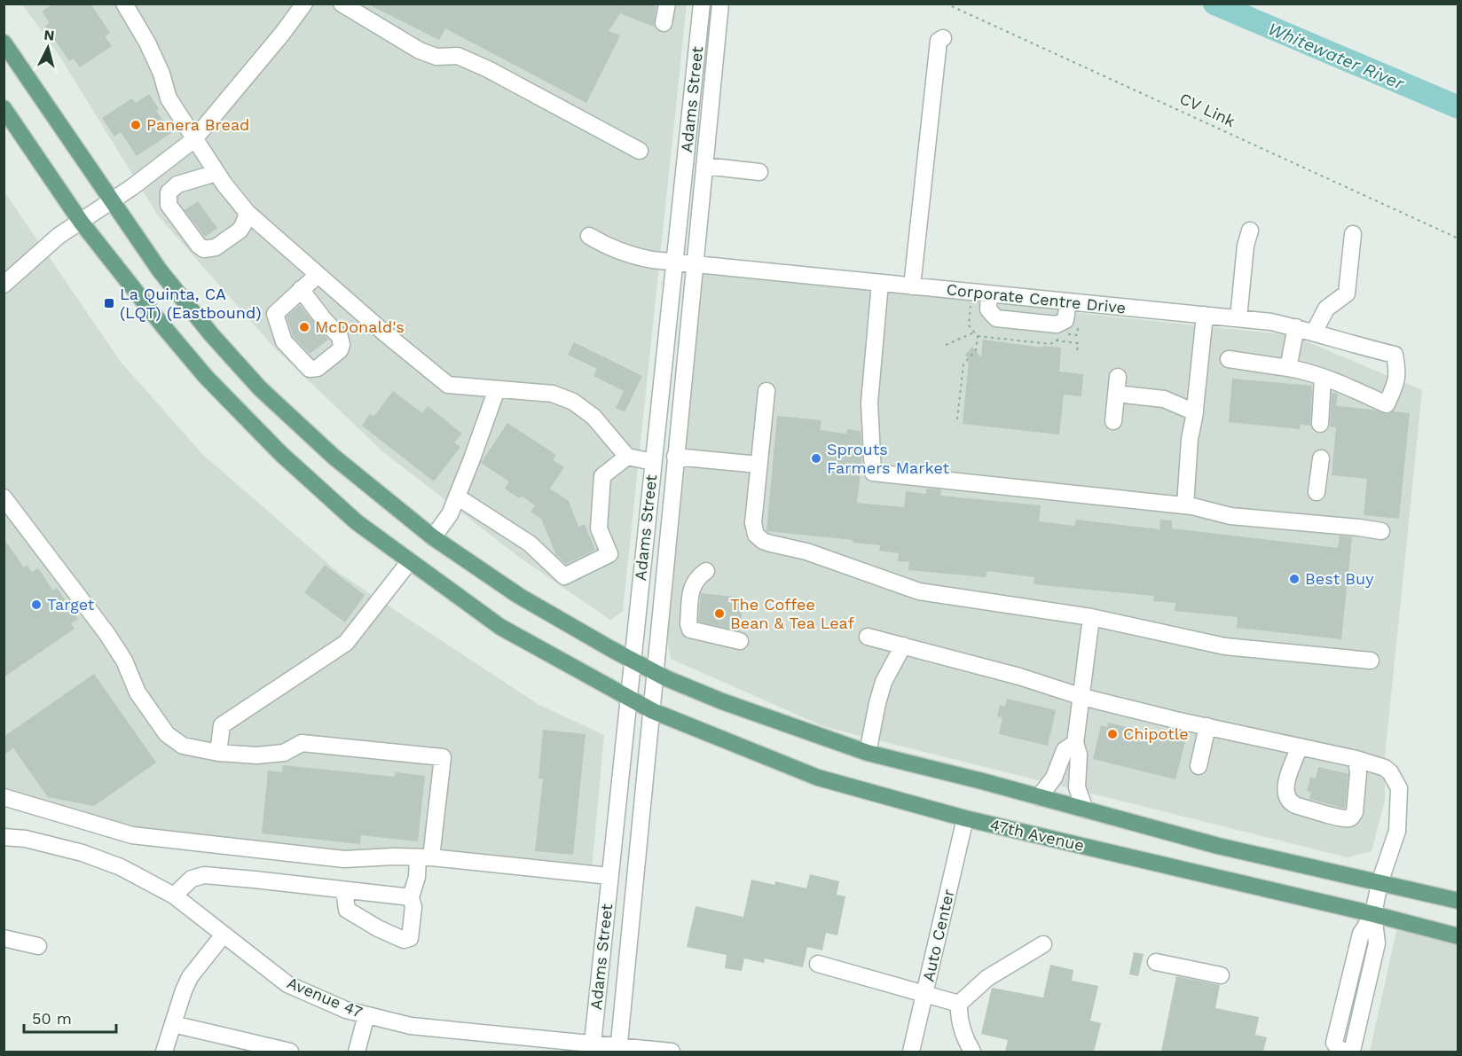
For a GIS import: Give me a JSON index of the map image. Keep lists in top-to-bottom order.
{
  "streets": {
    "main road": ["47th Avenue"],
    "street": [
      "Adams Street",
      "Corporate Centre Drive",
      "Auto Center",
      "Avenue 47"
    ],
    "path": ["CV Link"]
  },
  "crossings": [
    ["Adams Street", "Corporate Centre Drive"],
    ["Adams Street", "47th Avenue"],
    ["Adams Street", "Avenue 47"],
    ["47th Avenue", "Auto Center"]
  ],
  "water": ["Whitewater River"],
  "places": {
    "other": [
      "Panera Bread",
      "McDonald's",
      "Sprouts Farmers Market",
      "Best Buy",
      "Target",
      "The Coffee Bean & Tea Leaf",
      "Chipotle"
    ],
    "transit": ["La Quinta, CA (LQT) (Eastbound)"]
  },
  "scale_bar": "50 m",
  "north": "top"
}
